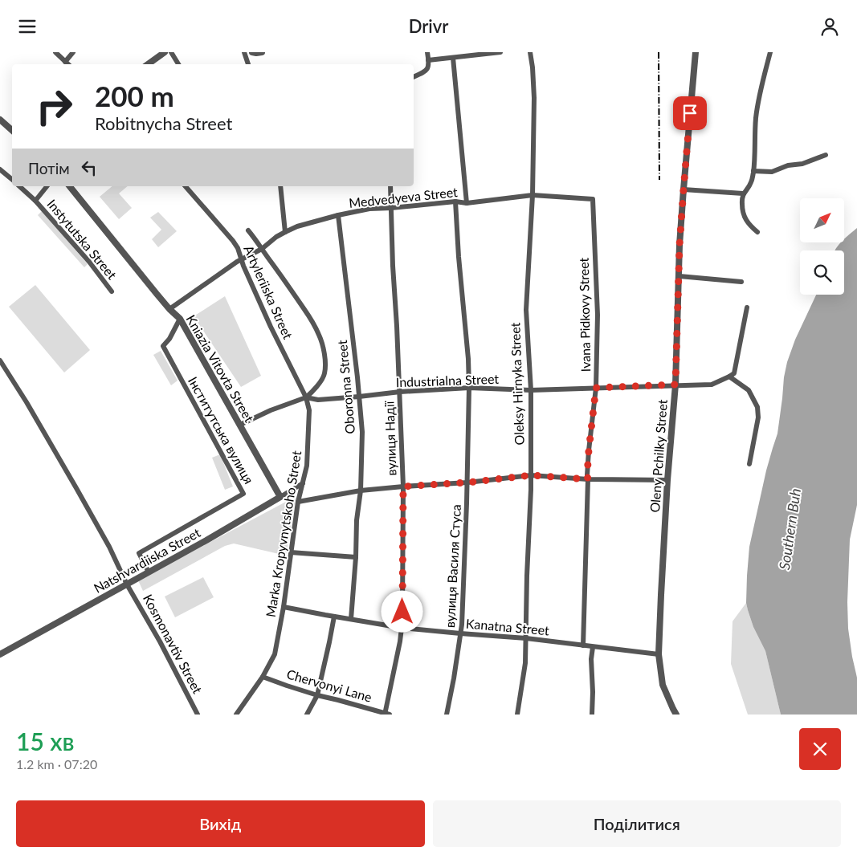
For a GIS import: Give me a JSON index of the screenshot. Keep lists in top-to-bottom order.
{
  "streets": {
    "street": [
      "Medvedyeva Street",
      "Instytutska Street",
      "Artyleriiska Street",
      "Ivana Pidkovy Street",
      "Kniazia Vitovta Street",
      "Industrialna Street",
      "Oleksy Hirnyka Street",
      "Oboronna Street",
      "Інститутська вулиця",
      "вулиця Надії",
      "Oleny Pchilky Street",
      "Marka Kropyvnytskoho Street",
      "Natshvardiiska Street",
      "вулиця Василя Стуса",
      "Kanatna Street",
      "Kosmonavtiv Street",
      "Chervonyi Lane"
    ]
  },
  "crossings": [
    ["Medvedyeva Street", "Artyleriiska Street"],
    ["Medvedyeva Street", "Ivana Pidkovy Street"],
    ["Medvedyeva Street", "Kniazia Vitovta Street"],
    ["Medvedyeva Street", "Oleksy Hirnyka Street"],
    ["Medvedyeva Street", "Oboronna Street"],
    ["Medvedyeva Street", "вулиця Надії"],
    ["Medvedyeva Street", "вулиця Василя Стуса"],
    ["Artyleriiska Street", "Industrialna Street"],
    ["Artyleriiska Street", "Marka Kropyvnytskoho Street"],
    ["Ivana Pidkovy Street", "Industrialna Street"],
    ["Ivana Pidkovy Street", "Kanatna Street"],
    ["Kniazia Vitovta Street", "Інститутська вулиця"],
    ["Kniazia Vitovta Street", "Natshvardiiska Street"],
    ["Industrialna Street", "Oleksy Hirnyka Street"],
    ["Industrialna Street", "Oboronna Street"],
    ["Industrialna Street", "вулиця Надії"],
    ["Industrialna Street", "Oleny Pchilky Street"],
    ["Industrialna Street", "Marka Kropyvnytskoho Street"],
    ["Industrialna Street", "вулиця Василя Стуса"],
    ["Oleksy Hirnyka Street", "Kanatna Street"],
    ["Oboronna Street", "Kanatna Street"],
    ["Інститутська вулиця", "Natshvardiiska Street"],
    ["вулиця Надії", "Kanatna Street"],
    ["вулиця Надії", "Chervonyi Lane"],
    ["Oleny Pchilky Street", "Kanatna Street"],
    ["Marka Kropyvnytskoho Street", "Natshvardiiska Street"],
    ["Marka Kropyvnytskoho Street", "Kanatna Street"],
    ["Marka Kropyvnytskoho Street", "Chervonyi Lane"],
    ["Natshvardiiska Street", "Kosmonavtiv Street"],
    ["вулиця Василя Стуса", "Kanatna Street"]
  ],
  "water": ["Southern Buh"],
  "north": "top right",
  "page": {
    "header": "Drivr",
    "turn": ["200 m", "Robitnycha Street"],
    "then": "Потім",
    "heading": ["15 хв", "1.2 km · 07:20"],
    "buttons": ["Вихід", "Поділитися"]
  }
}
